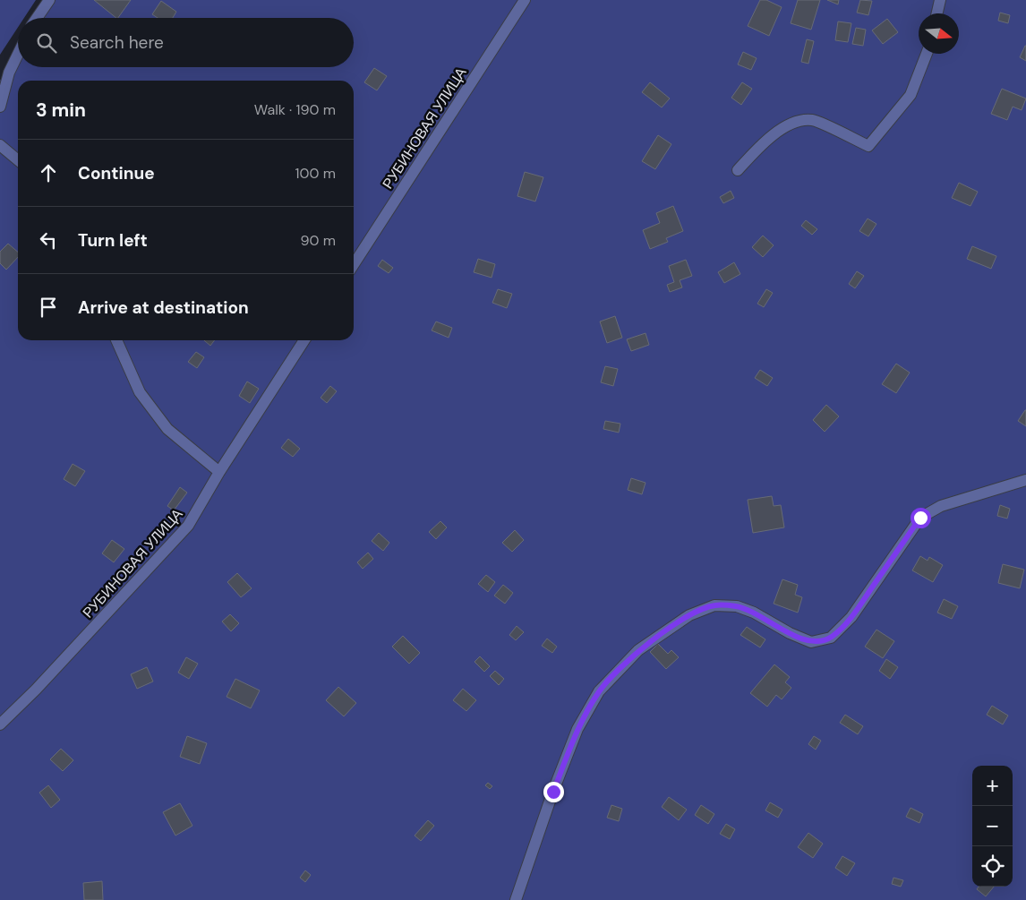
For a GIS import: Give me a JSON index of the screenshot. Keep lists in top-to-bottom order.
{
  "streets": {
    "street": ["РУБИНОВАЯ УЛИЦА"]
  },
  "north": "right",
  "page": {
    "search": "Search here",
    "heading": ["3 min", "Walk · 190 m"],
    "list": [
      ["Continue", "100 m"],
      ["Turn left", "90 m"],
      "Arrive at destination"
    ],
    "map_buttons": ["+", "−"]
  }
}
